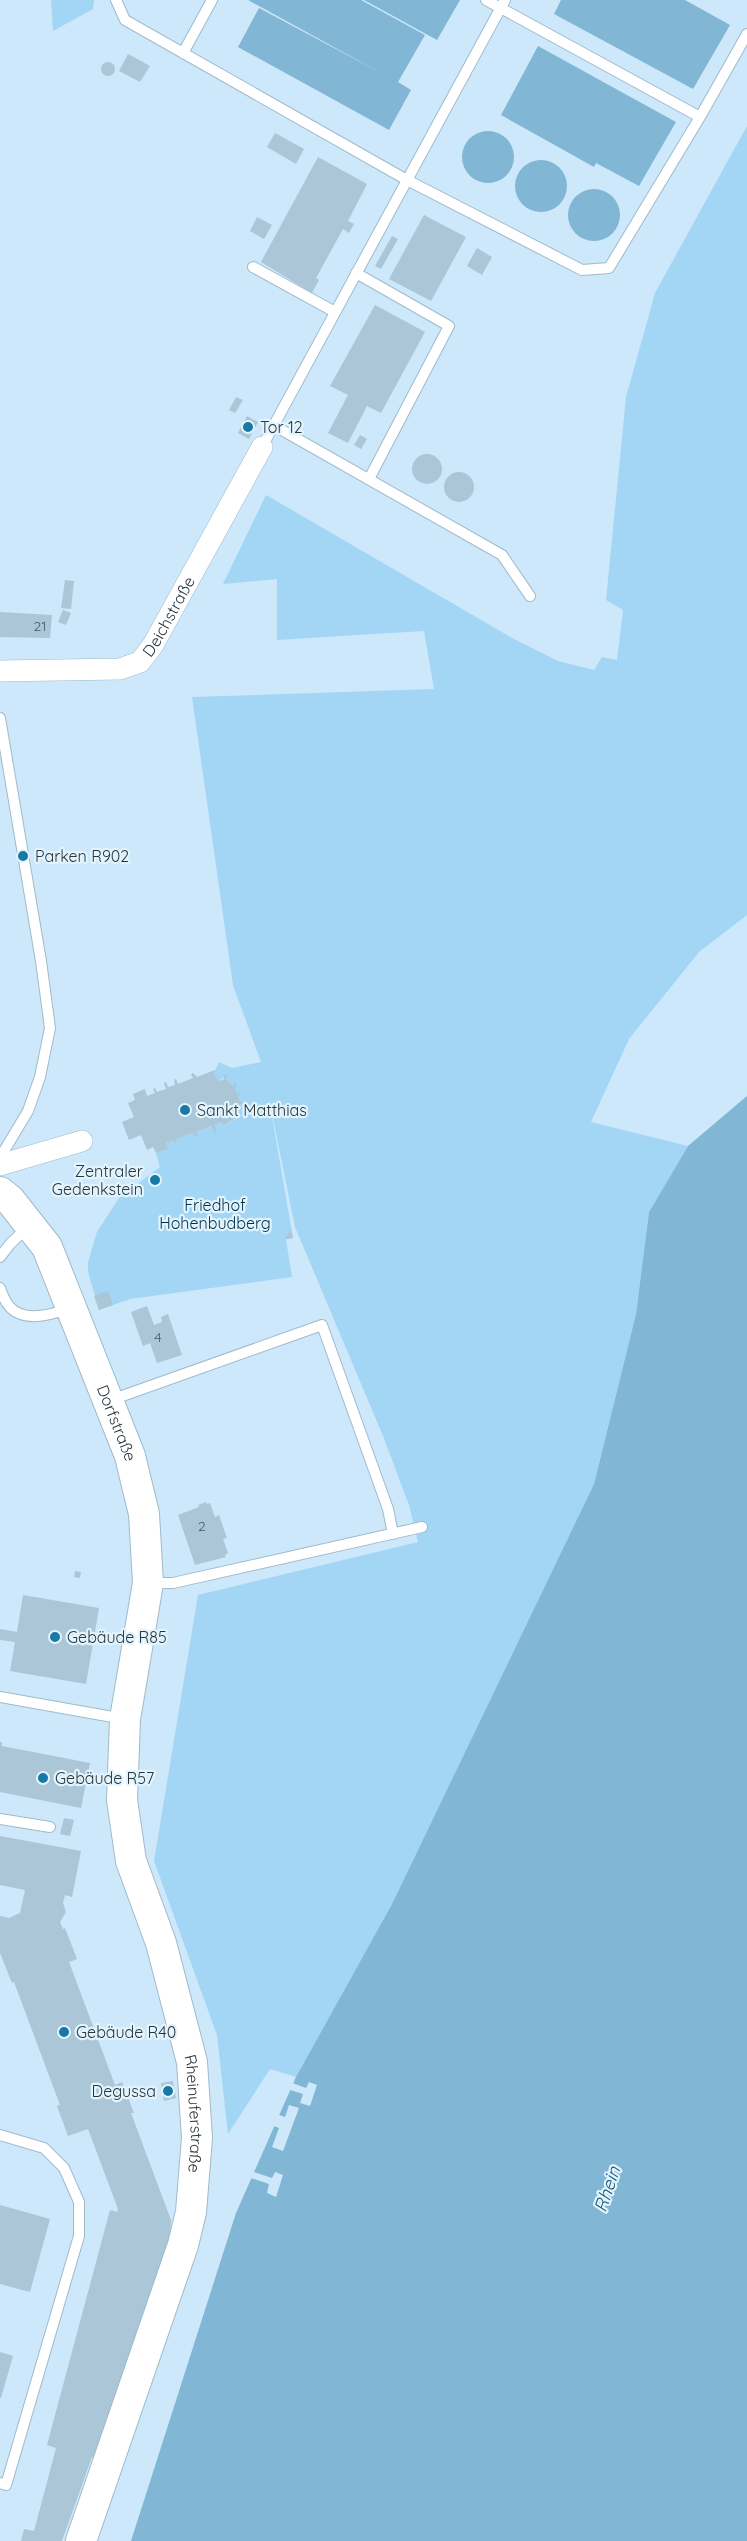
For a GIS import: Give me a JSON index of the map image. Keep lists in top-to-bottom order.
{
  "streets": {
    "street": ["Deichstraße", "Dorfstraße", "Rheinuferstraße"]
  },
  "crossings": [
    ["Dorfstraße", "Rheinuferstraße"]
  ],
  "water": ["Rhein"],
  "parks": ["Friedhof Hohenbudberg"],
  "places": [
    "Tor 12",
    "Parken R902",
    "Sankt Matthias",
    "Zentraler Gedenkstein",
    "Gebäude R85",
    "Gebäude R57",
    "Gebäude R40",
    "Degussa"
  ],
  "house_numbers": ["21", "4", "2"]
}
